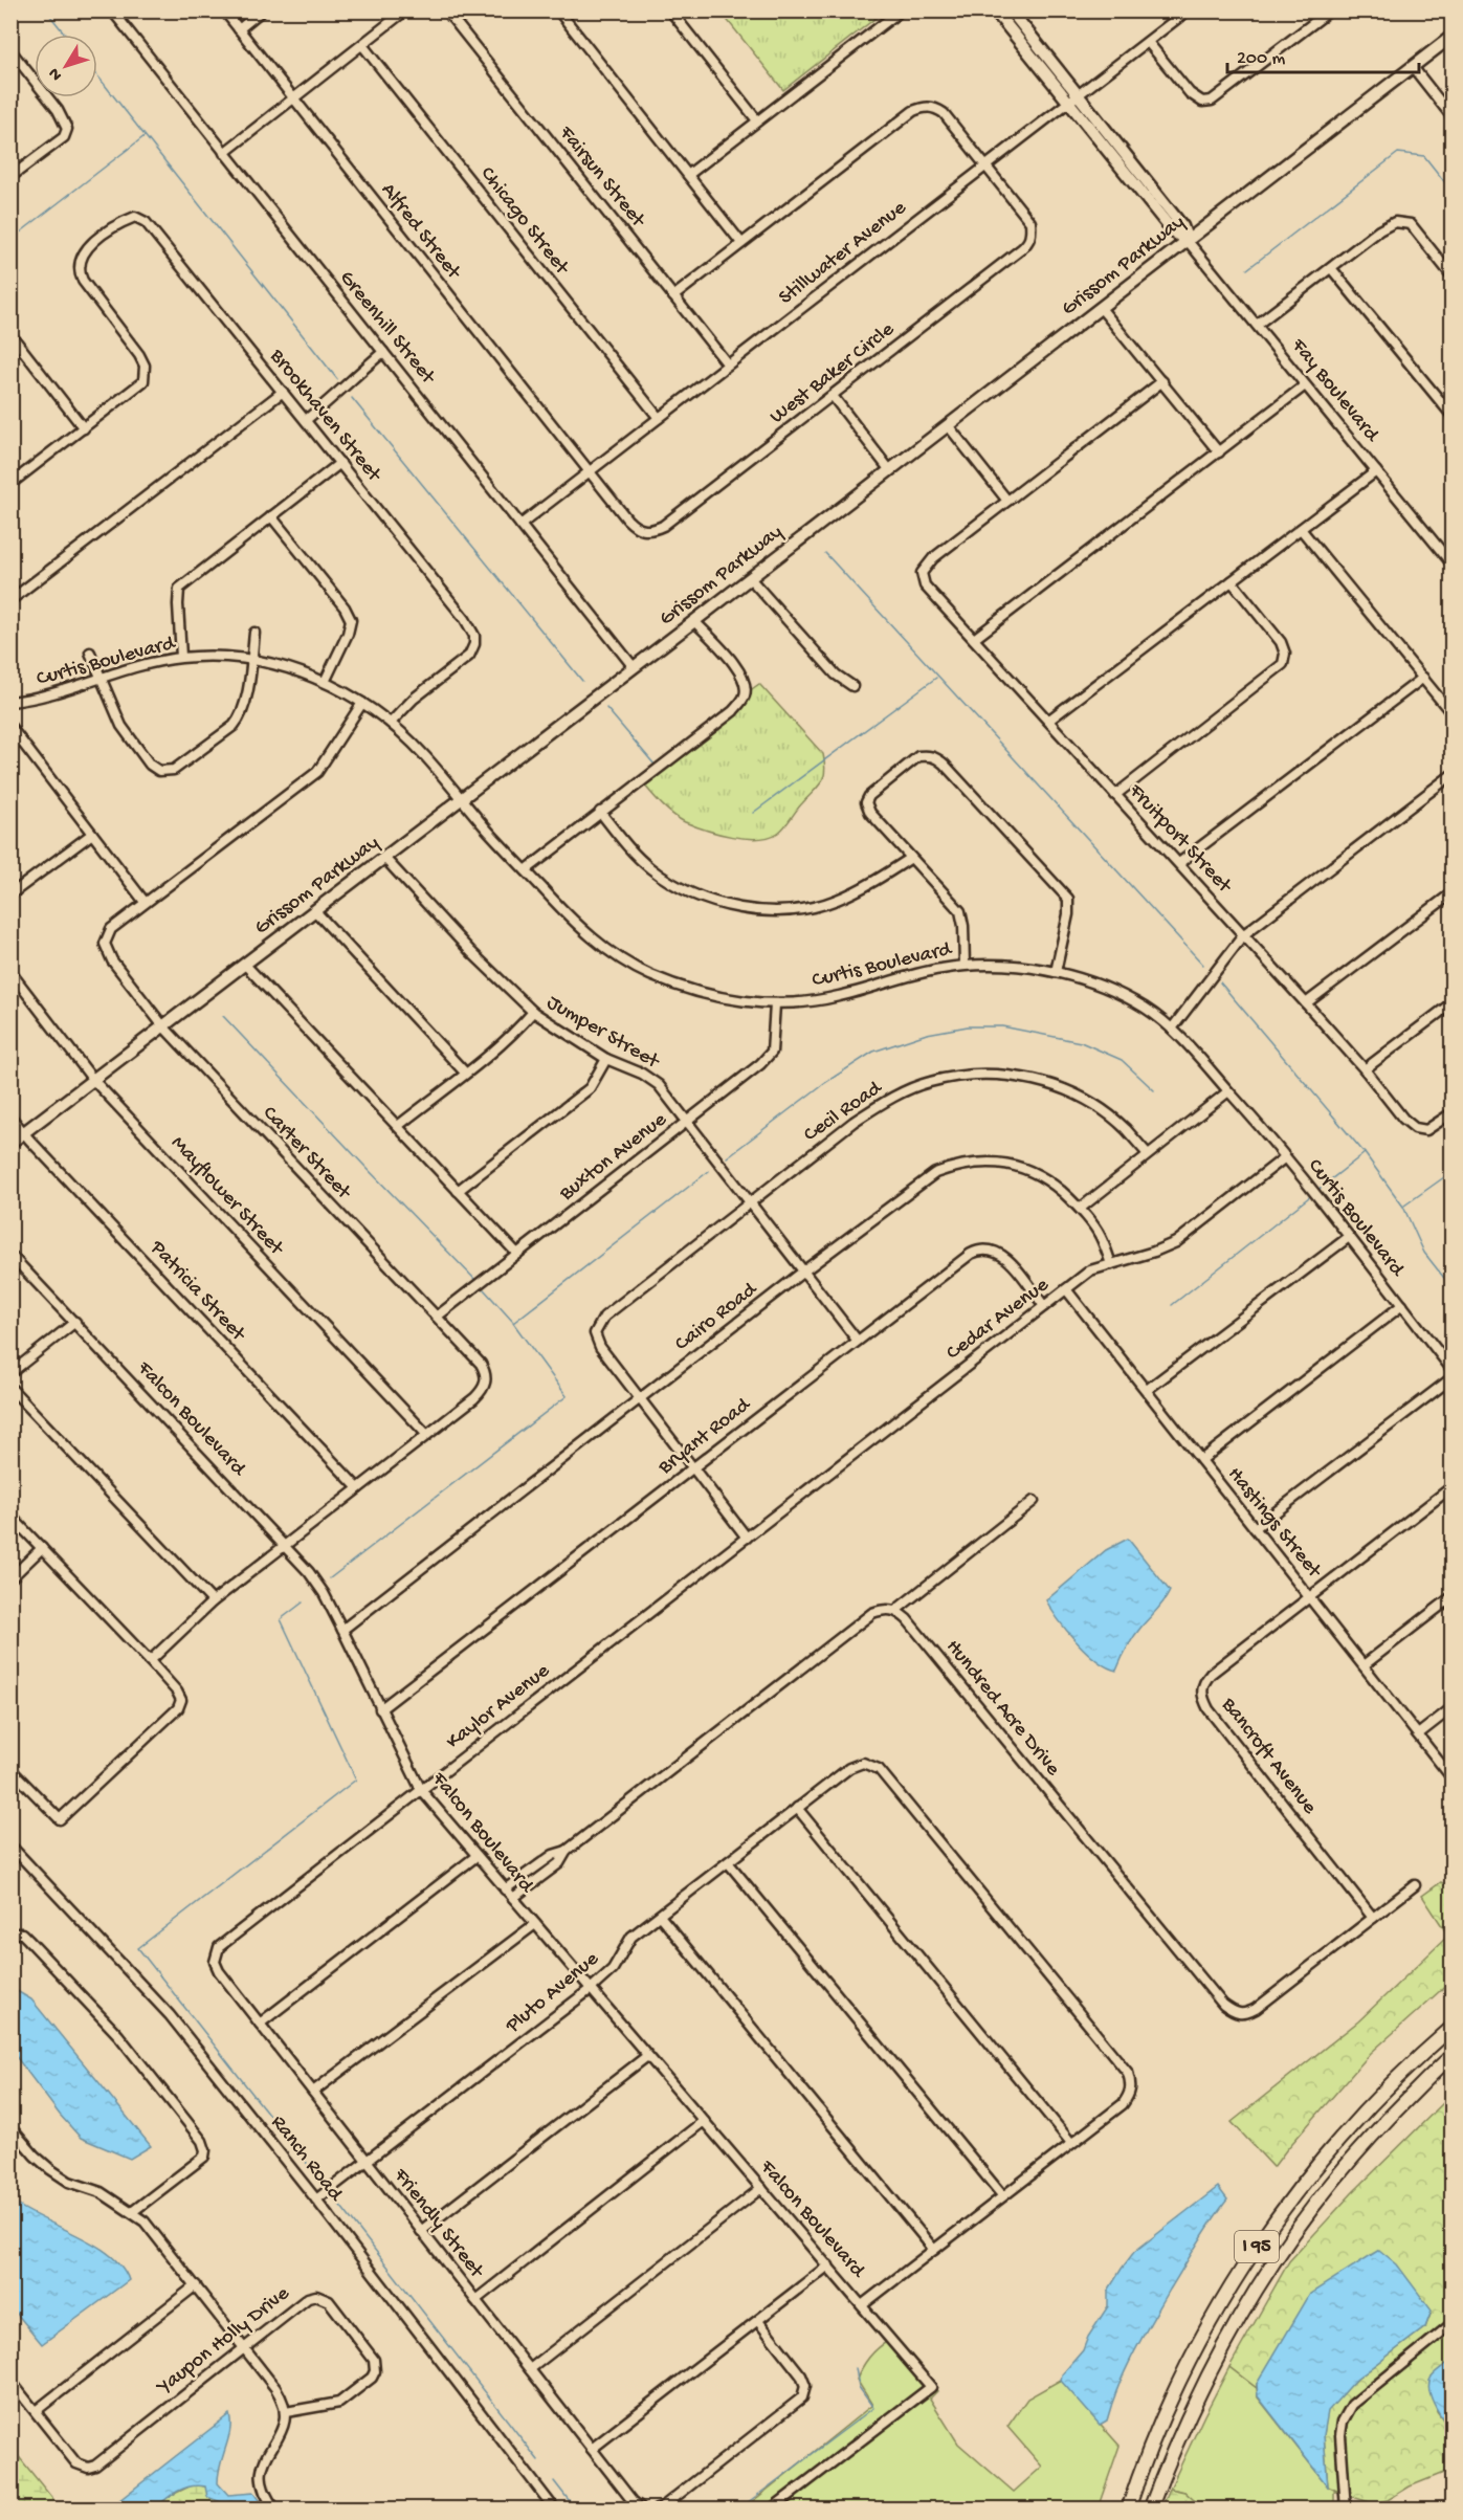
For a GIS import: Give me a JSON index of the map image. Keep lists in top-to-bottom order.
{
  "streets": {
    "highway": ["I 95"],
    "main road": ["Grissom Parkway", "Fay Boulevard"],
    "street": [
      "Fairsun Street",
      "Chicago Street",
      "Alfred Street",
      "Stillwater Avenue",
      "Greenhill Street",
      "West Baker Circle",
      "Brookhaven Street",
      "Curtis Boulevard",
      "Fruitport Street",
      "Jumper Street",
      "Cecil Road",
      "Carter Street",
      "Buxton Avenue",
      "Mayflower Street",
      "Patricia Street",
      "Cairo Road",
      "Cedar Avenue",
      "Falcon Boulevard",
      "Bryant Road",
      "Hastings Street",
      "Kaylor Avenue",
      "Hundred Acre Drive",
      "Bancroft Avenue",
      "Pluto Avenue",
      "Ranch Road",
      "Friendly Street",
      "Yaupon Holly Drive"
    ]
  },
  "crossings": [
    ["Fairsun Street", "Stillwater Avenue"],
    ["Chicago Street", "Stillwater Avenue"],
    ["Alfred Street", "Stillwater Avenue"],
    ["Alfred Street", "West Baker Circle"],
    ["Stillwater Avenue", "Greenhill Street"],
    ["Stillwater Avenue", "West Baker Circle"],
    ["Stillwater Avenue", "Fay Boulevard"],
    ["Grissom Parkway", "Greenhill Street"],
    ["Grissom Parkway", "Fay Boulevard"],
    ["Grissom Parkway", "Curtis Boulevard"],
    ["Grissom Parkway", "Jumper Street"],
    ["Grissom Parkway", "Carter Street"],
    ["Grissom Parkway", "Mayflower Street"],
    ["Grissom Parkway", "Patricia Street"],
    ["Brookhaven Street", "Curtis Boulevard"],
    ["Curtis Boulevard", "Buxton Avenue"],
    ["Curtis Boulevard", "Cedar Avenue"],
    ["Jumper Street", "Cecil Road"],
    ["Jumper Street", "Buxton Avenue"],
    ["Jumper Street", "Cairo Road"],
    ["Jumper Street", "Bryant Road"],
    ["Cecil Road", "Cairo Road"],
    ["Carter Street", "Buxton Avenue"],
    ["Carter Street", "Mayflower Street"],
    ["Cairo Road", "Cedar Avenue"],
    ["Cairo Road", "Falcon Boulevard"],
    ["Cedar Avenue", "Bryant Road"],
    ["Cedar Avenue", "Hastings Street"],
    ["Cedar Avenue", "Kaylor Avenue"],
    ["Falcon Boulevard", "Bryant Road"],
    ["Falcon Boulevard", "Kaylor Avenue"],
    ["Falcon Boulevard", "Pluto Avenue"],
    ["Hastings Street", "Bancroft Avenue"],
    ["Kaylor Avenue", "Friendly Street"],
    ["Hundred Acre Drive", "Bancroft Avenue"],
    ["Pluto Avenue", "Ranch Road"],
    ["Pluto Avenue", "Friendly Street"]
  ],
  "scale_bar": "200 m",
  "north": "bottom left"
}
